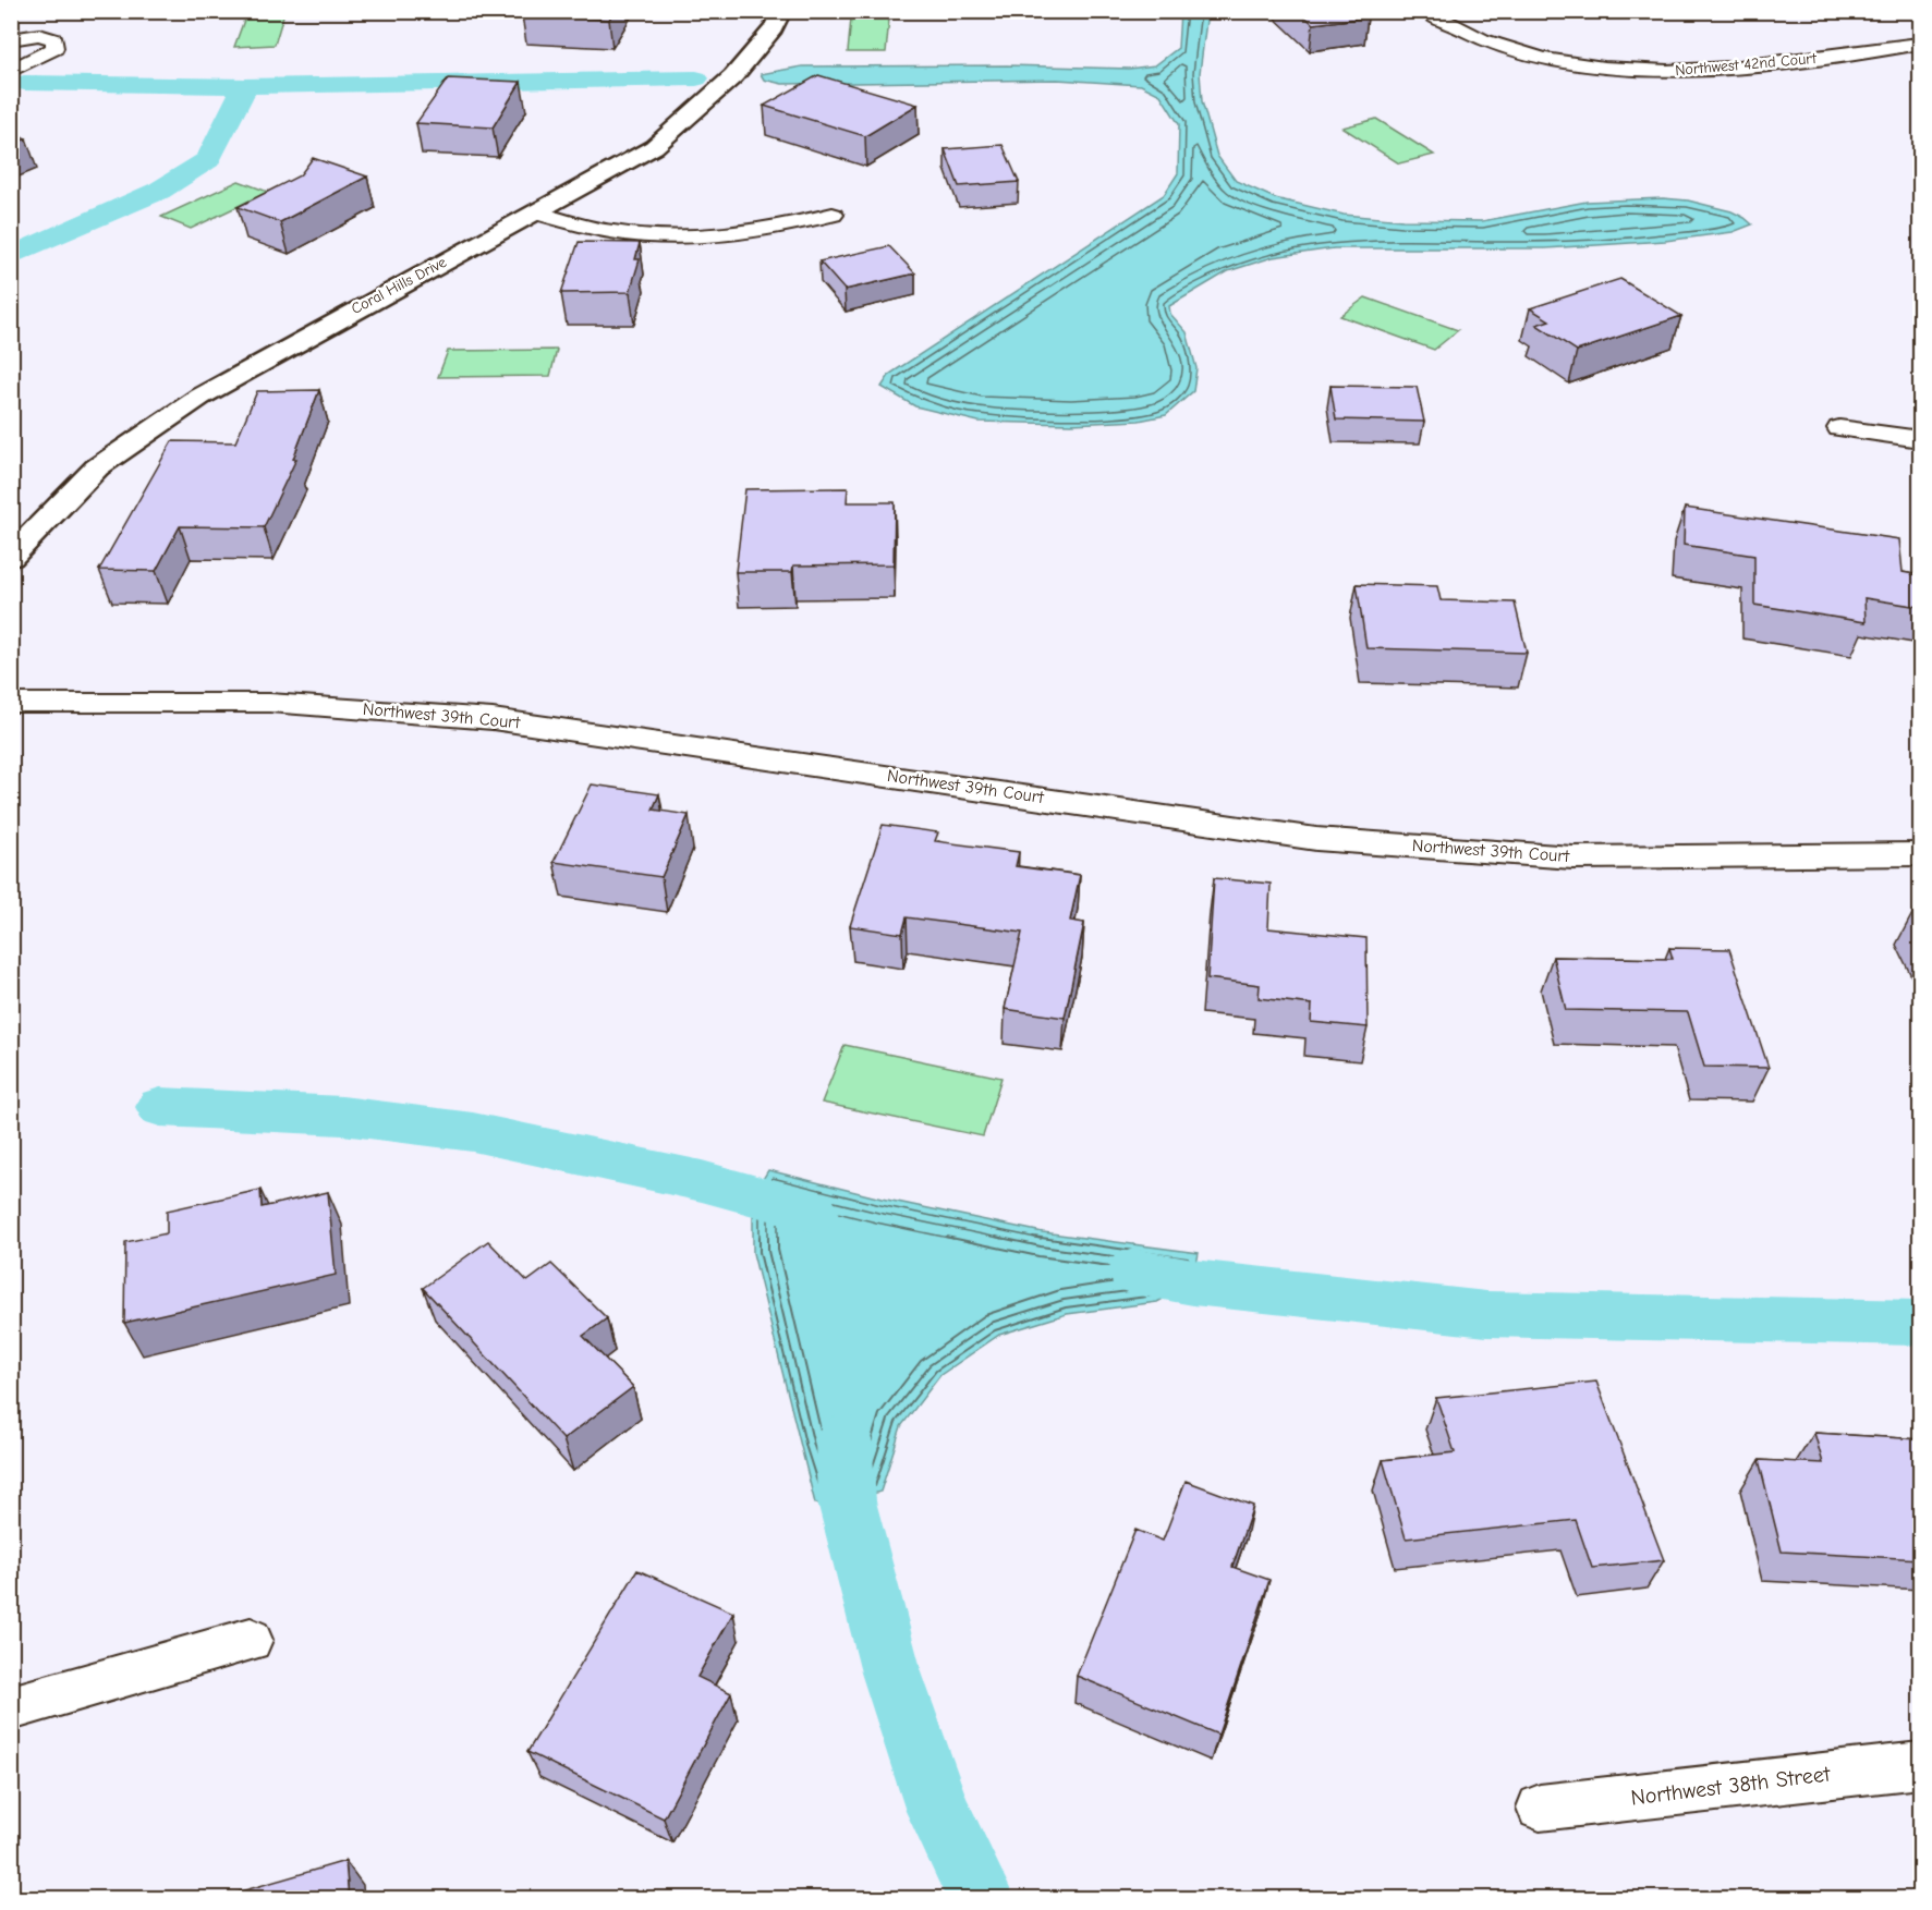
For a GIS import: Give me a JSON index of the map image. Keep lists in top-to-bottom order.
{
  "streets": {
    "street": [
      "Northwest 42nd Court",
      "Coral Hills Drive",
      "Northwest 39th Court",
      "Northwest 38th Street"
    ]
  }
}
